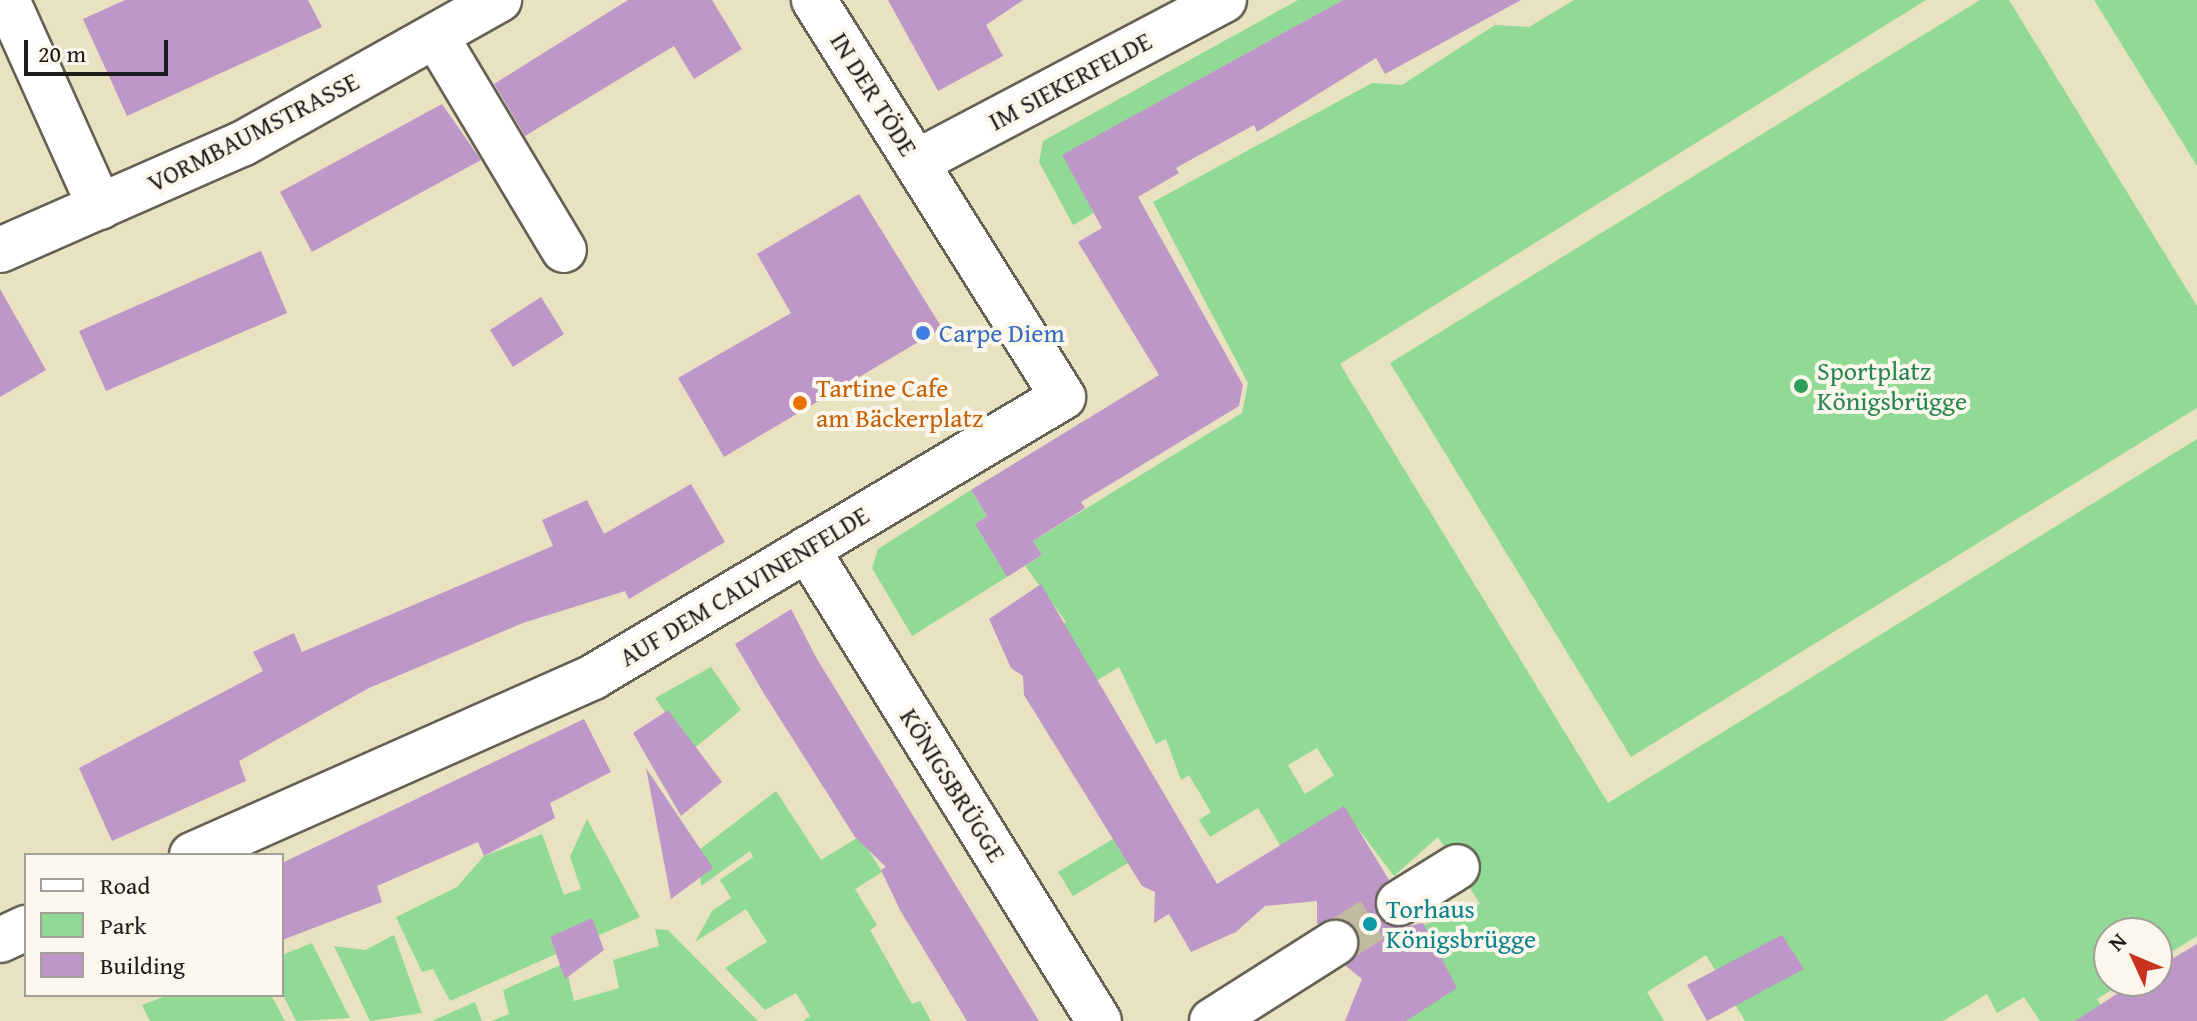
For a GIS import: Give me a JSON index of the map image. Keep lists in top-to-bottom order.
{
  "streets": {
    "street": [
      "IM SIEKERFELDE",
      "IN DER TÖDE",
      "VORMBAUMSTRASSE",
      "AUF DEM CALVINENFELDE",
      "KÖNIGSBRÜGGE"
    ]
  },
  "crossings": [
    ["IM SIEKERFELDE", "IN DER TÖDE"],
    ["IM SIEKERFELDE", "AUF DEM CALVINENFELDE"],
    ["IN DER TÖDE", "AUF DEM CALVINENFELDE"],
    ["AUF DEM CALVINENFELDE", "KÖNIGSBRÜGGE"]
  ],
  "places": [
    "Carpe Diem",
    "Sportplatz Königsbrügge",
    "Tartine Cafe am Bäckerplatz",
    "Torhaus Königsbrügge"
  ],
  "legend": ["Road", "Park", "Building"],
  "scale_bar": "20 m",
  "north": "top left"
}
